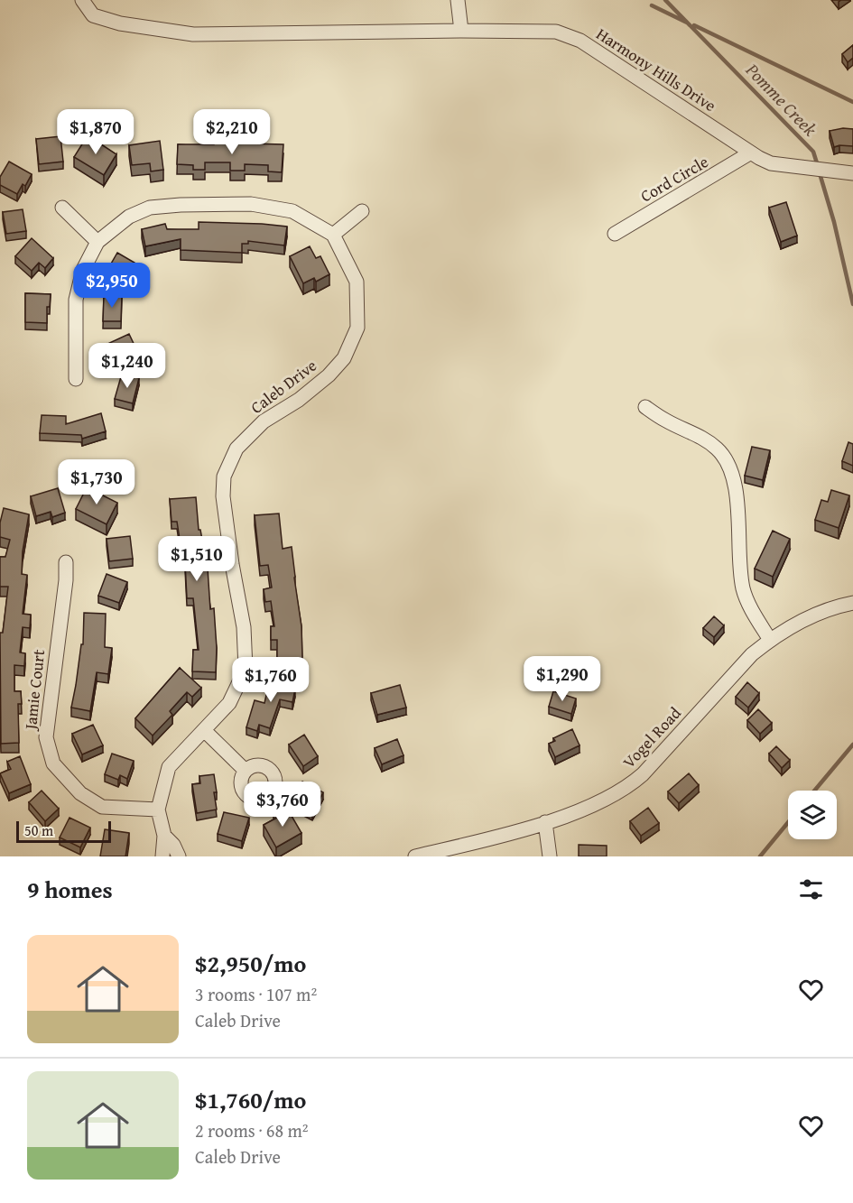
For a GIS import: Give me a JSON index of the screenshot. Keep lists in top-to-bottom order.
{
  "streets": {
    "street": [
      "Harmony Hills Drive",
      "Cord Circle",
      "Caleb Drive",
      "Jamie Court",
      "Vogel Road"
    ]
  },
  "crossings": [
    ["Harmony Hills Drive", "Cord Circle"],
    ["Caleb Drive", "Jamie Court"]
  ],
  "water": ["Pomme Creek"],
  "scale_bar": "50 m",
  "page": {
    "price": [
      "$1,870",
      "$2,210",
      "$2,950",
      "$1,240",
      "$1,730",
      "$1,510",
      "$1,290",
      "$1,760",
      "$3,760"
    ],
    "scale": "50 m",
    "heading": "9 homes",
    "list": [
      {
        "name": "$2,950/mo",
        "note": "3 rooms · 107 m² · Caleb Drive"
      },
      {
        "name": "$1,760/mo",
        "note": "2 rooms · 68 m² · Caleb Drive"
      }
    ]
  }
}
